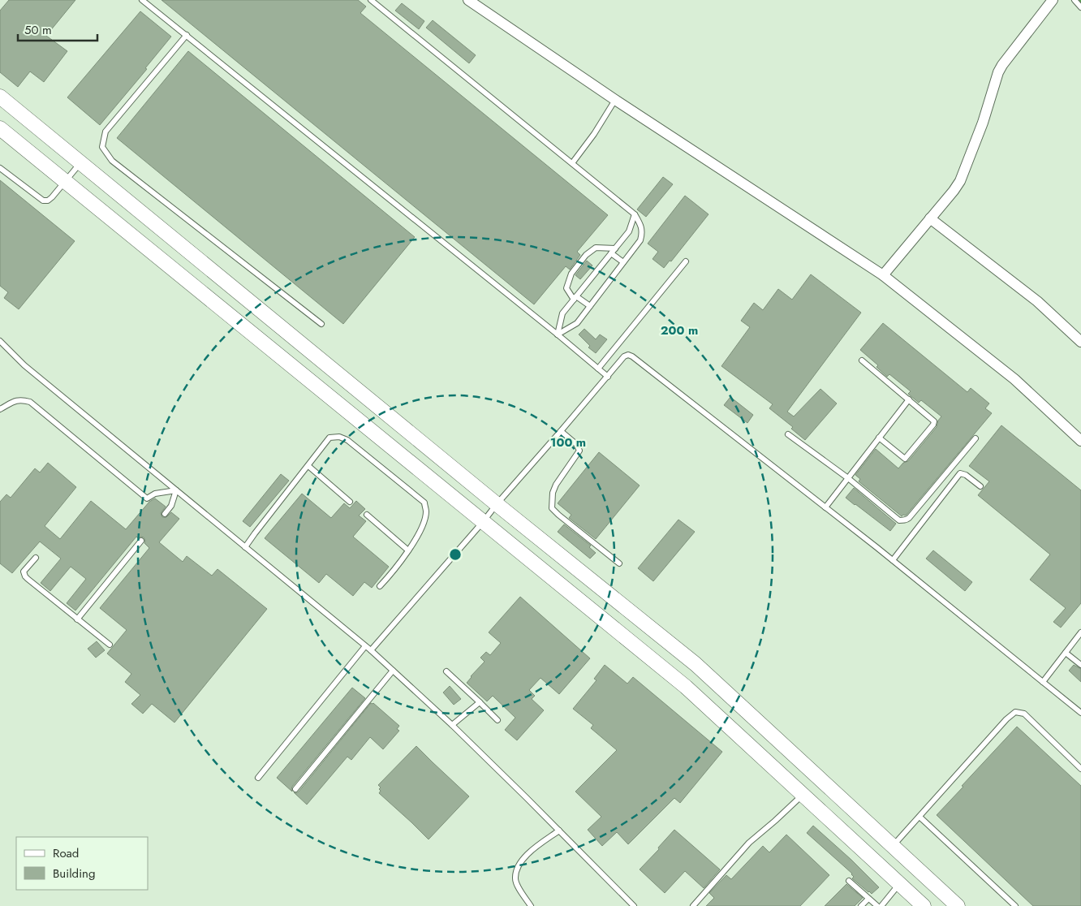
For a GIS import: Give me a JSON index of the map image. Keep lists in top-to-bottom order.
{
  "legend": ["Road", "Building"],
  "scale_bar": "50 m",
  "rings": ["200 m", "100 m"]
}
